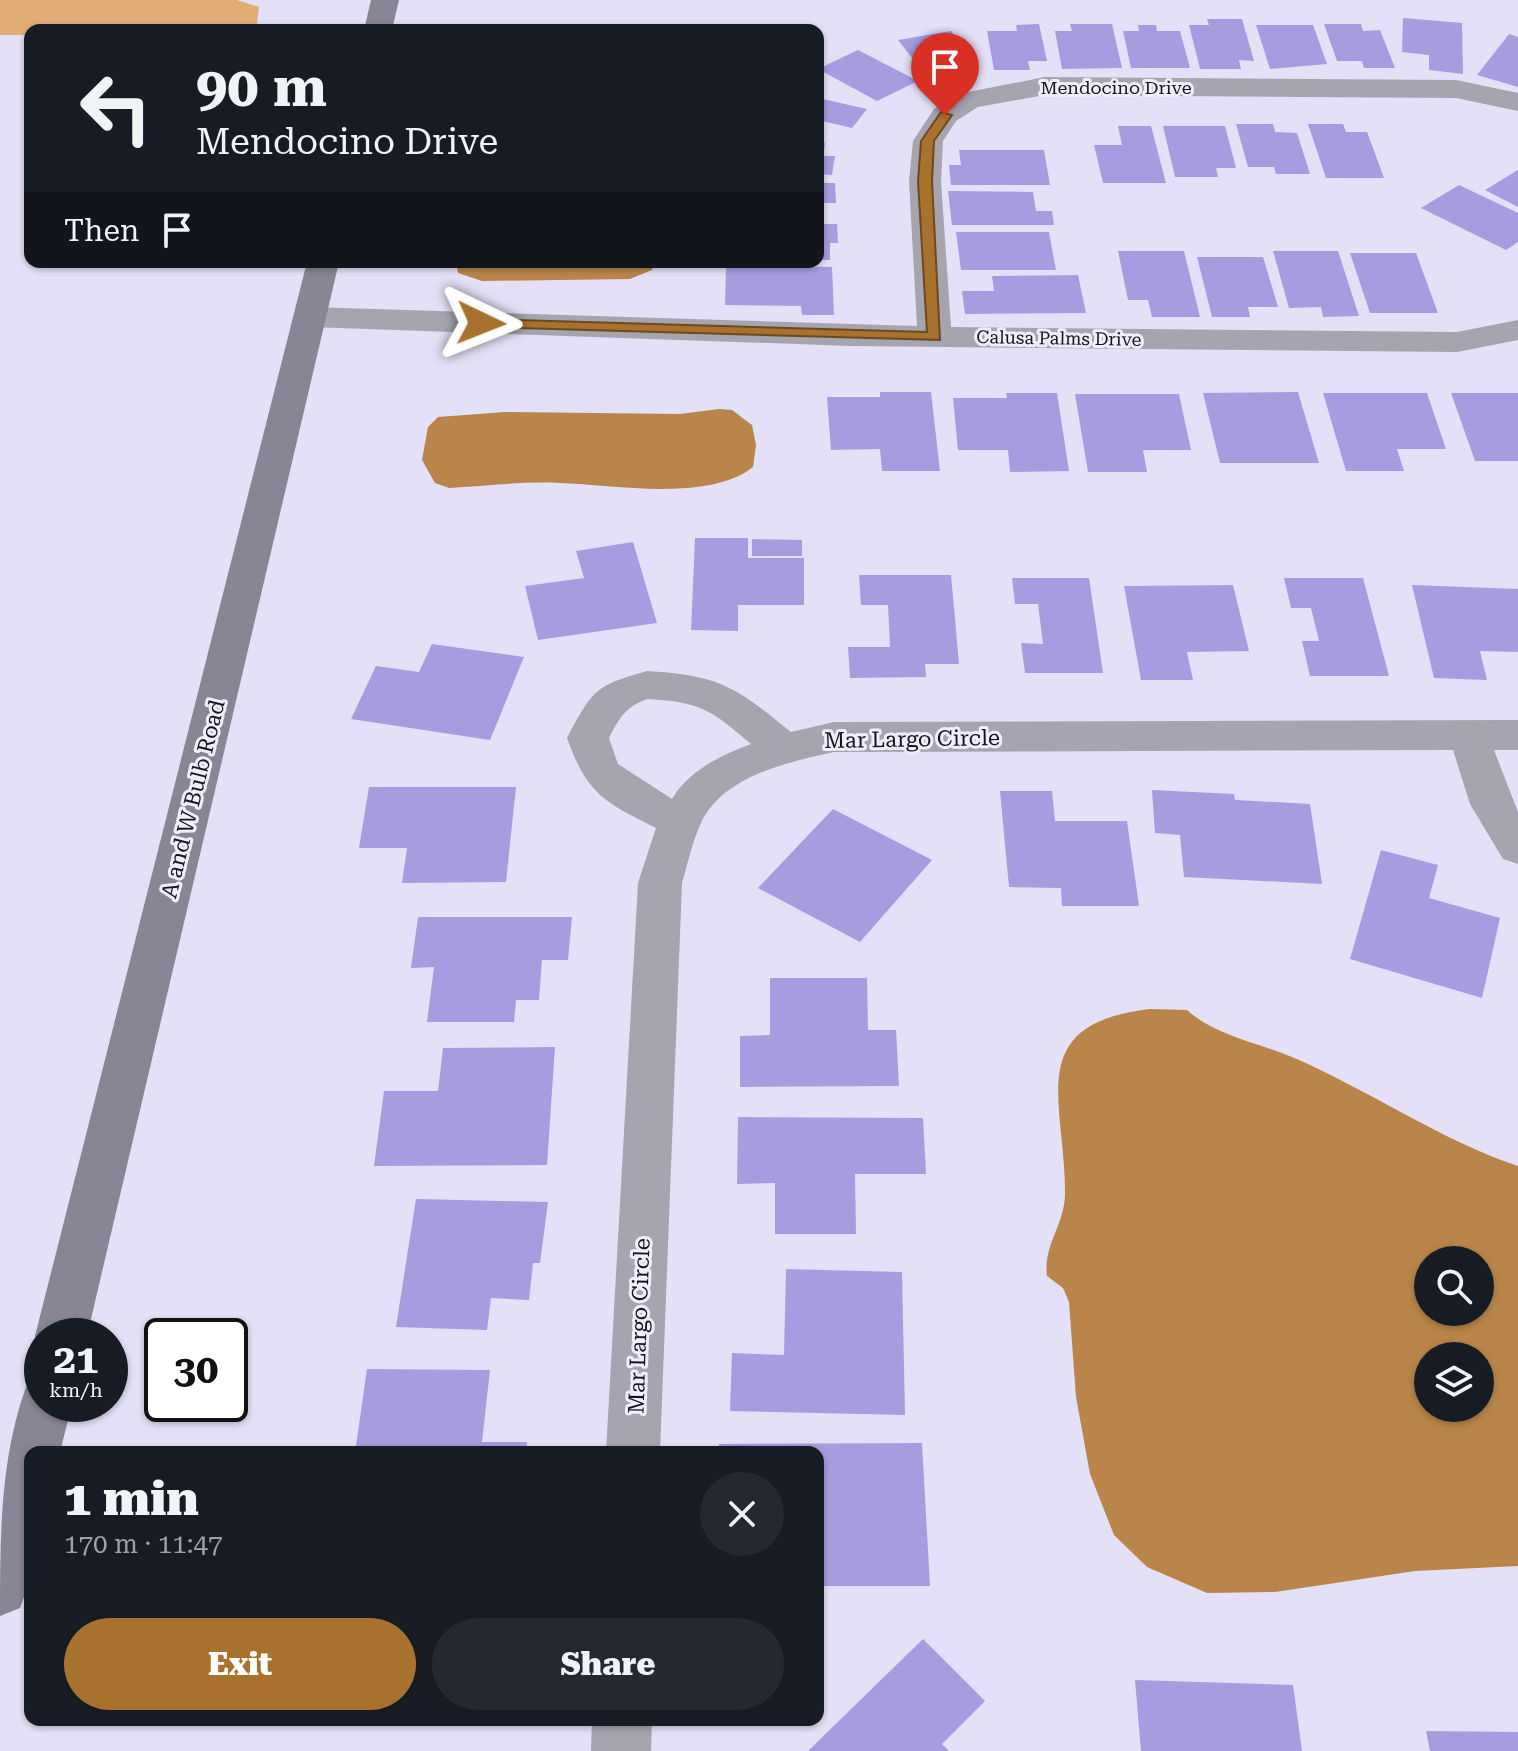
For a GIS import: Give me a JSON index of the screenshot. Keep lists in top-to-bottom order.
{
  "streets": {
    "street": [
      "Mendocino Drive",
      "Calusa Palms Drive",
      "Mar Largo Circle",
      "A and W Bulb Road"
    ]
  },
  "crossings": [
    ["Mendocino Drive", "Calusa Palms Drive"],
    ["Calusa Palms Drive", "A and W Bulb Road"]
  ],
  "page": {
    "turn": ["90 m", "Mendocino Drive"],
    "then": "Then",
    "speed": "21 km/h",
    "limit": "30",
    "heading": ["1 min", "170 m · 11:47"],
    "buttons": ["Exit", "Share"]
  }
}
